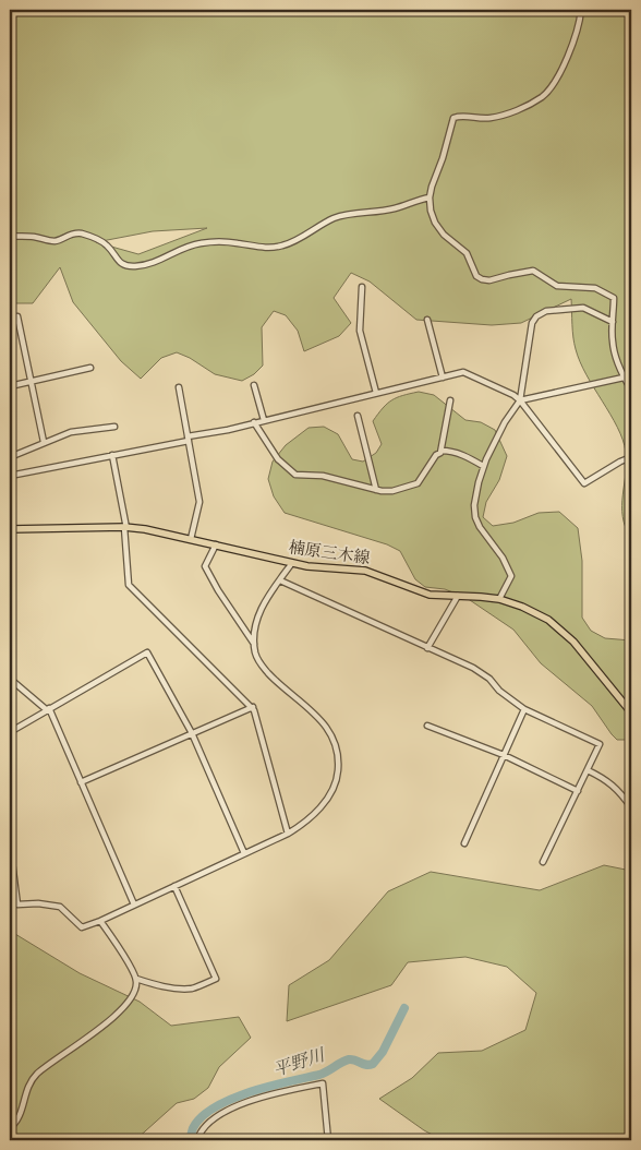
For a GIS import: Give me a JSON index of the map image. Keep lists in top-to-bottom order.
{
  "streets": {
    "main road": ["楠原三木線"]
  },
  "water": ["平野川"]
}
